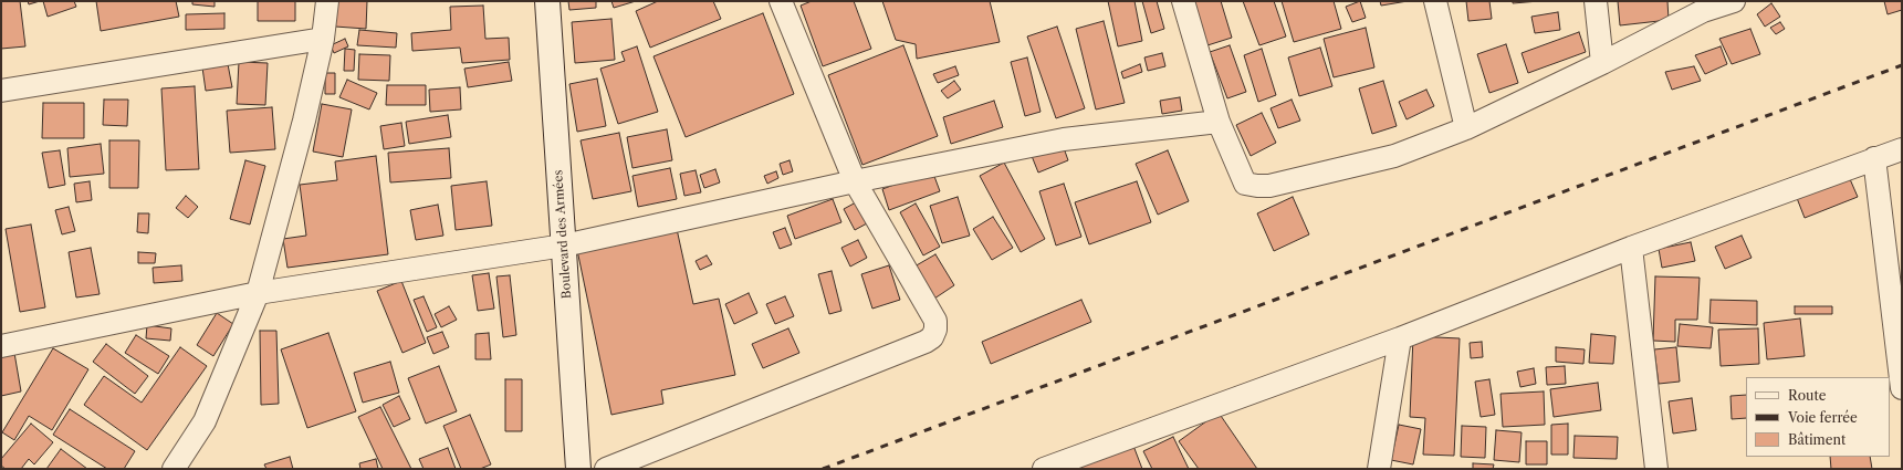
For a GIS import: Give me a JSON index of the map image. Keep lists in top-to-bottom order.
{
  "streets": {
    "main road": ["Boulevard des Armées"]
  },
  "legend": ["Route", "Voie ferrée", "Bâtiment"]
}
